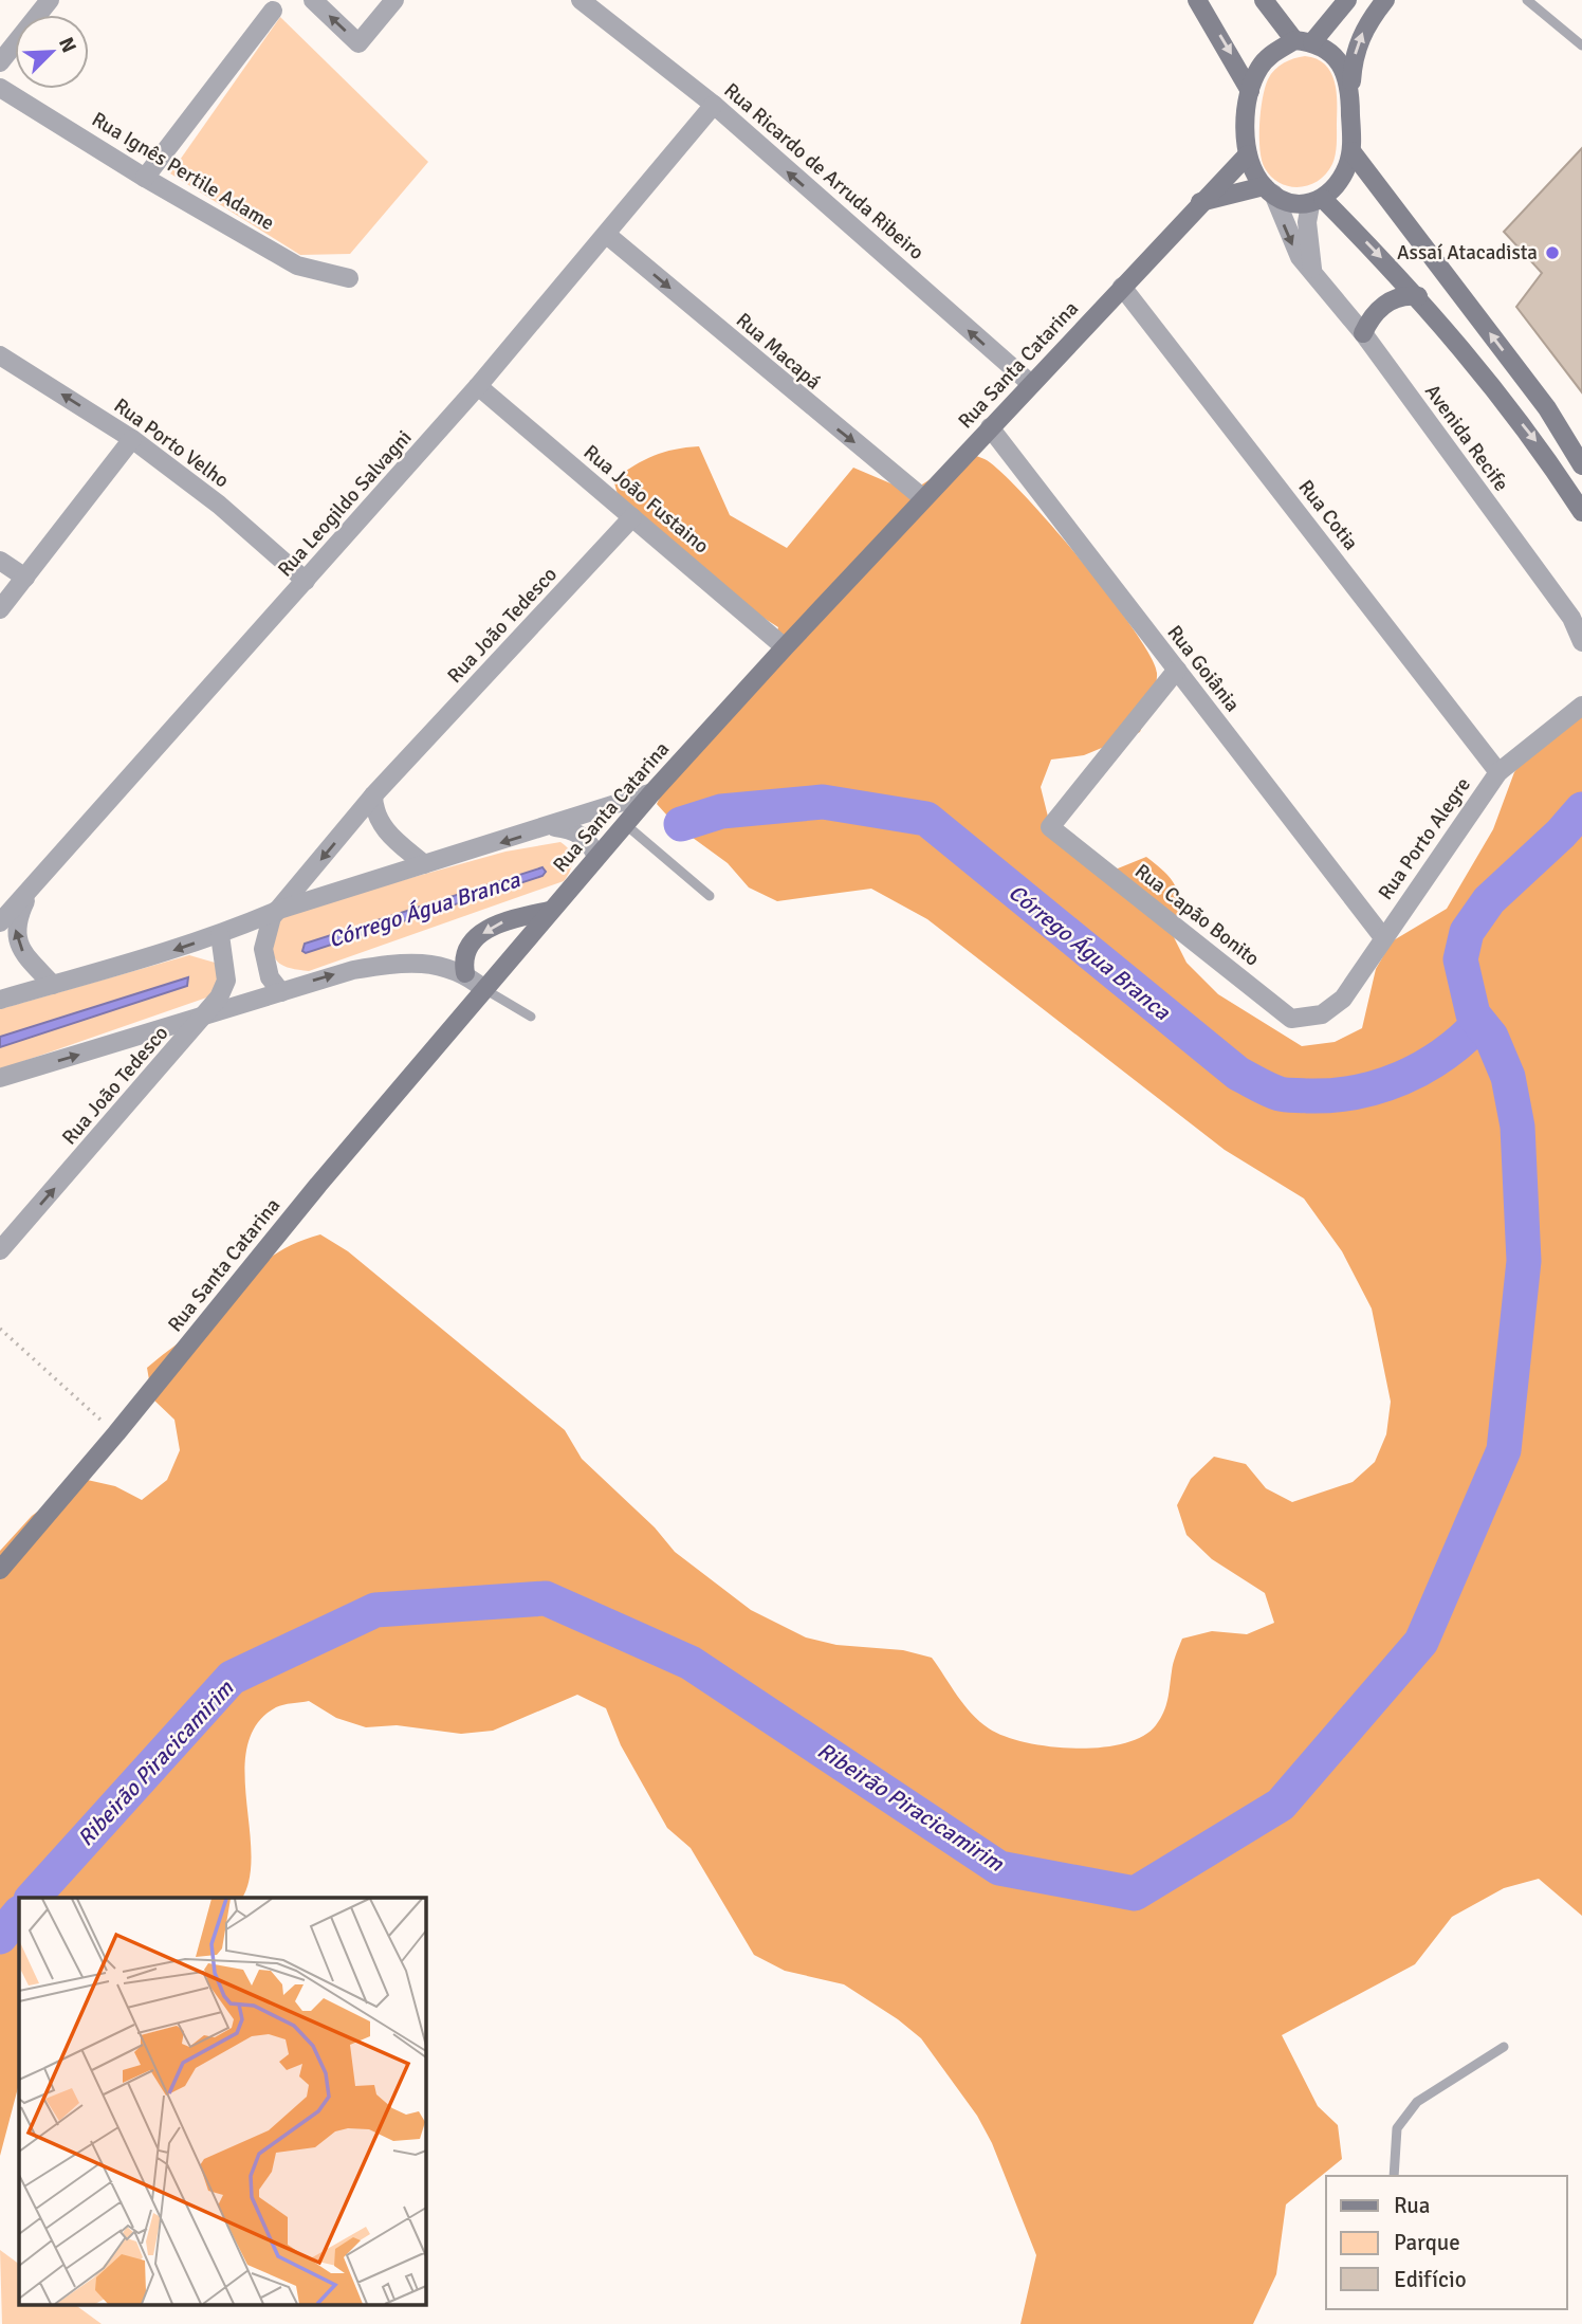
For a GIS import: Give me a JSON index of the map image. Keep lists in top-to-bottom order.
{
  "streets": {
    "street": [
      "Rua Ignês Pertile Adame",
      "Rua Ricardo de Arruda Ribeiro",
      "Rua Macapá",
      "Rua Santa Catarina",
      "Avenida Recife",
      "Rua Porto Velho",
      "Rua João Fustaino",
      "Rua Leogildo Salvagni",
      "Rua Cotia",
      "Rua João Tedesco",
      "Rua Goiânia",
      "Rua Porto Alegre",
      "Rua Capão Bonito"
    ]
  },
  "crossings": [
    ["Rua Ricardo de Arruda Ribeiro", "Rua Santa Catarina"],
    ["Rua Ricardo de Arruda Ribeiro", "Rua Leogildo Salvagni"],
    ["Rua Macapá", "Rua Santa Catarina"],
    ["Rua Macapá", "Rua Leogildo Salvagni"],
    ["Rua Santa Catarina", "Avenida Recife"],
    ["Rua Santa Catarina", "Rua João Fustaino"],
    ["Rua Santa Catarina", "Rua Cotia"],
    ["Rua Santa Catarina", "Rua Goiânia"],
    ["Rua Porto Velho", "Rua Leogildo Salvagni"],
    ["Rua João Fustaino", "Rua Leogildo Salvagni"],
    ["Rua João Fustaino", "Rua João Tedesco"],
    ["Rua Cotia", "Rua Porto Alegre"],
    ["Rua Goiânia", "Rua Porto Alegre"],
    ["Rua Goiânia", "Rua Capão Bonito"],
    ["Rua Porto Alegre", "Rua Capão Bonito"]
  ],
  "one_way": ["Rua Ricardo de Arruda Ribeiro", "Rua Macapá", "Rua Porto Velho"],
  "water": ["Córrego Água Branca", "Ribeirão Piracicamirim"],
  "places": ["Assaí Atacadista"],
  "legend": ["Rua", "Parque", "Edifício"],
  "north": "top right"
}
